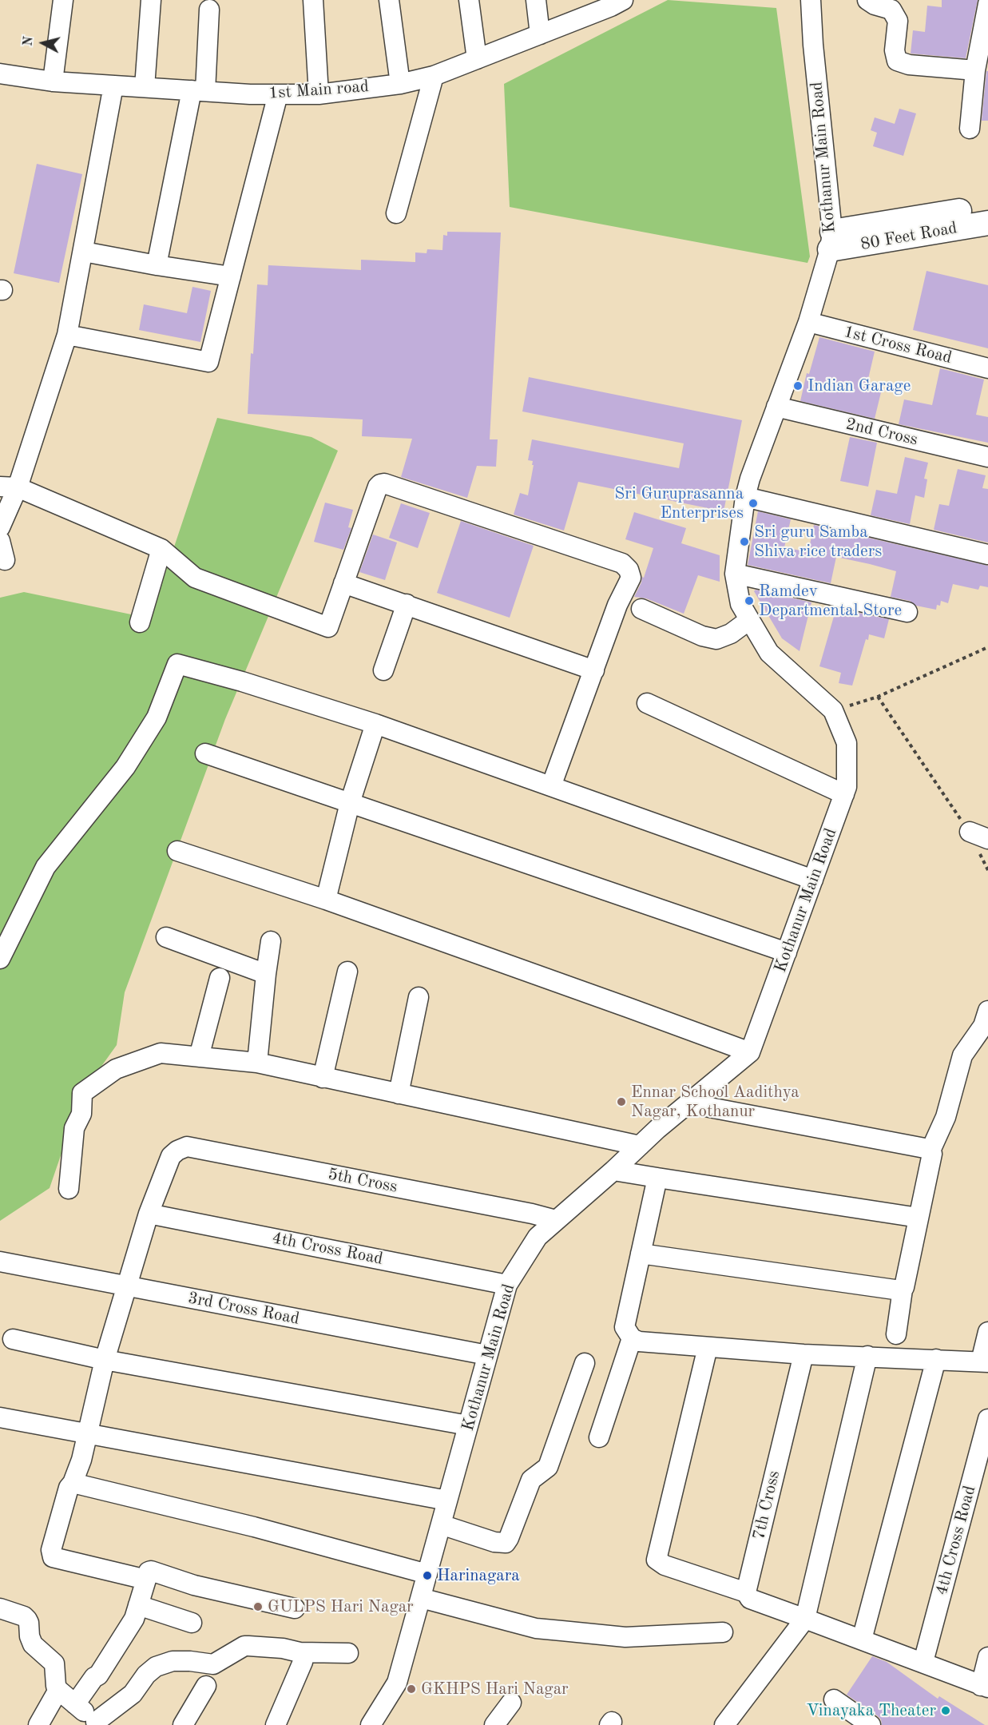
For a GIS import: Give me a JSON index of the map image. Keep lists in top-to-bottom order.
{
  "streets": {
    "main road": ["80 Feet Road"],
    "street": [
      "1st Main road",
      "Kothanur Main Road",
      "1st Cross Road",
      "2nd Cross",
      "5th Cross",
      "4th Cross Road",
      "3rd Cross Road",
      "7th Cross"
    ]
  },
  "crossings": [
    ["Kothanur Main Road", "80 Feet Road"],
    ["Kothanur Main Road", "1st Cross Road"],
    ["Kothanur Main Road", "2nd Cross"],
    ["Kothanur Main Road", "5th Cross"],
    ["Kothanur Main Road", "4th Cross Road"],
    ["Kothanur Main Road", "3rd Cross Road"],
    ["5th Cross", "4th Cross Road"]
  ],
  "places": [
    "Indian Garage",
    "Sri Guruprasanna Enterprises",
    "Sri guru Samba Shiva rice traders",
    "Ramdev Departmental Store",
    "Ennar School Aadithya Nagar, Kothanur",
    "Harinagara",
    "GULPS Hari Nagar",
    "GKHPS Hari Nagar",
    "Vinayaka Theater"
  ],
  "north": "left"
}
